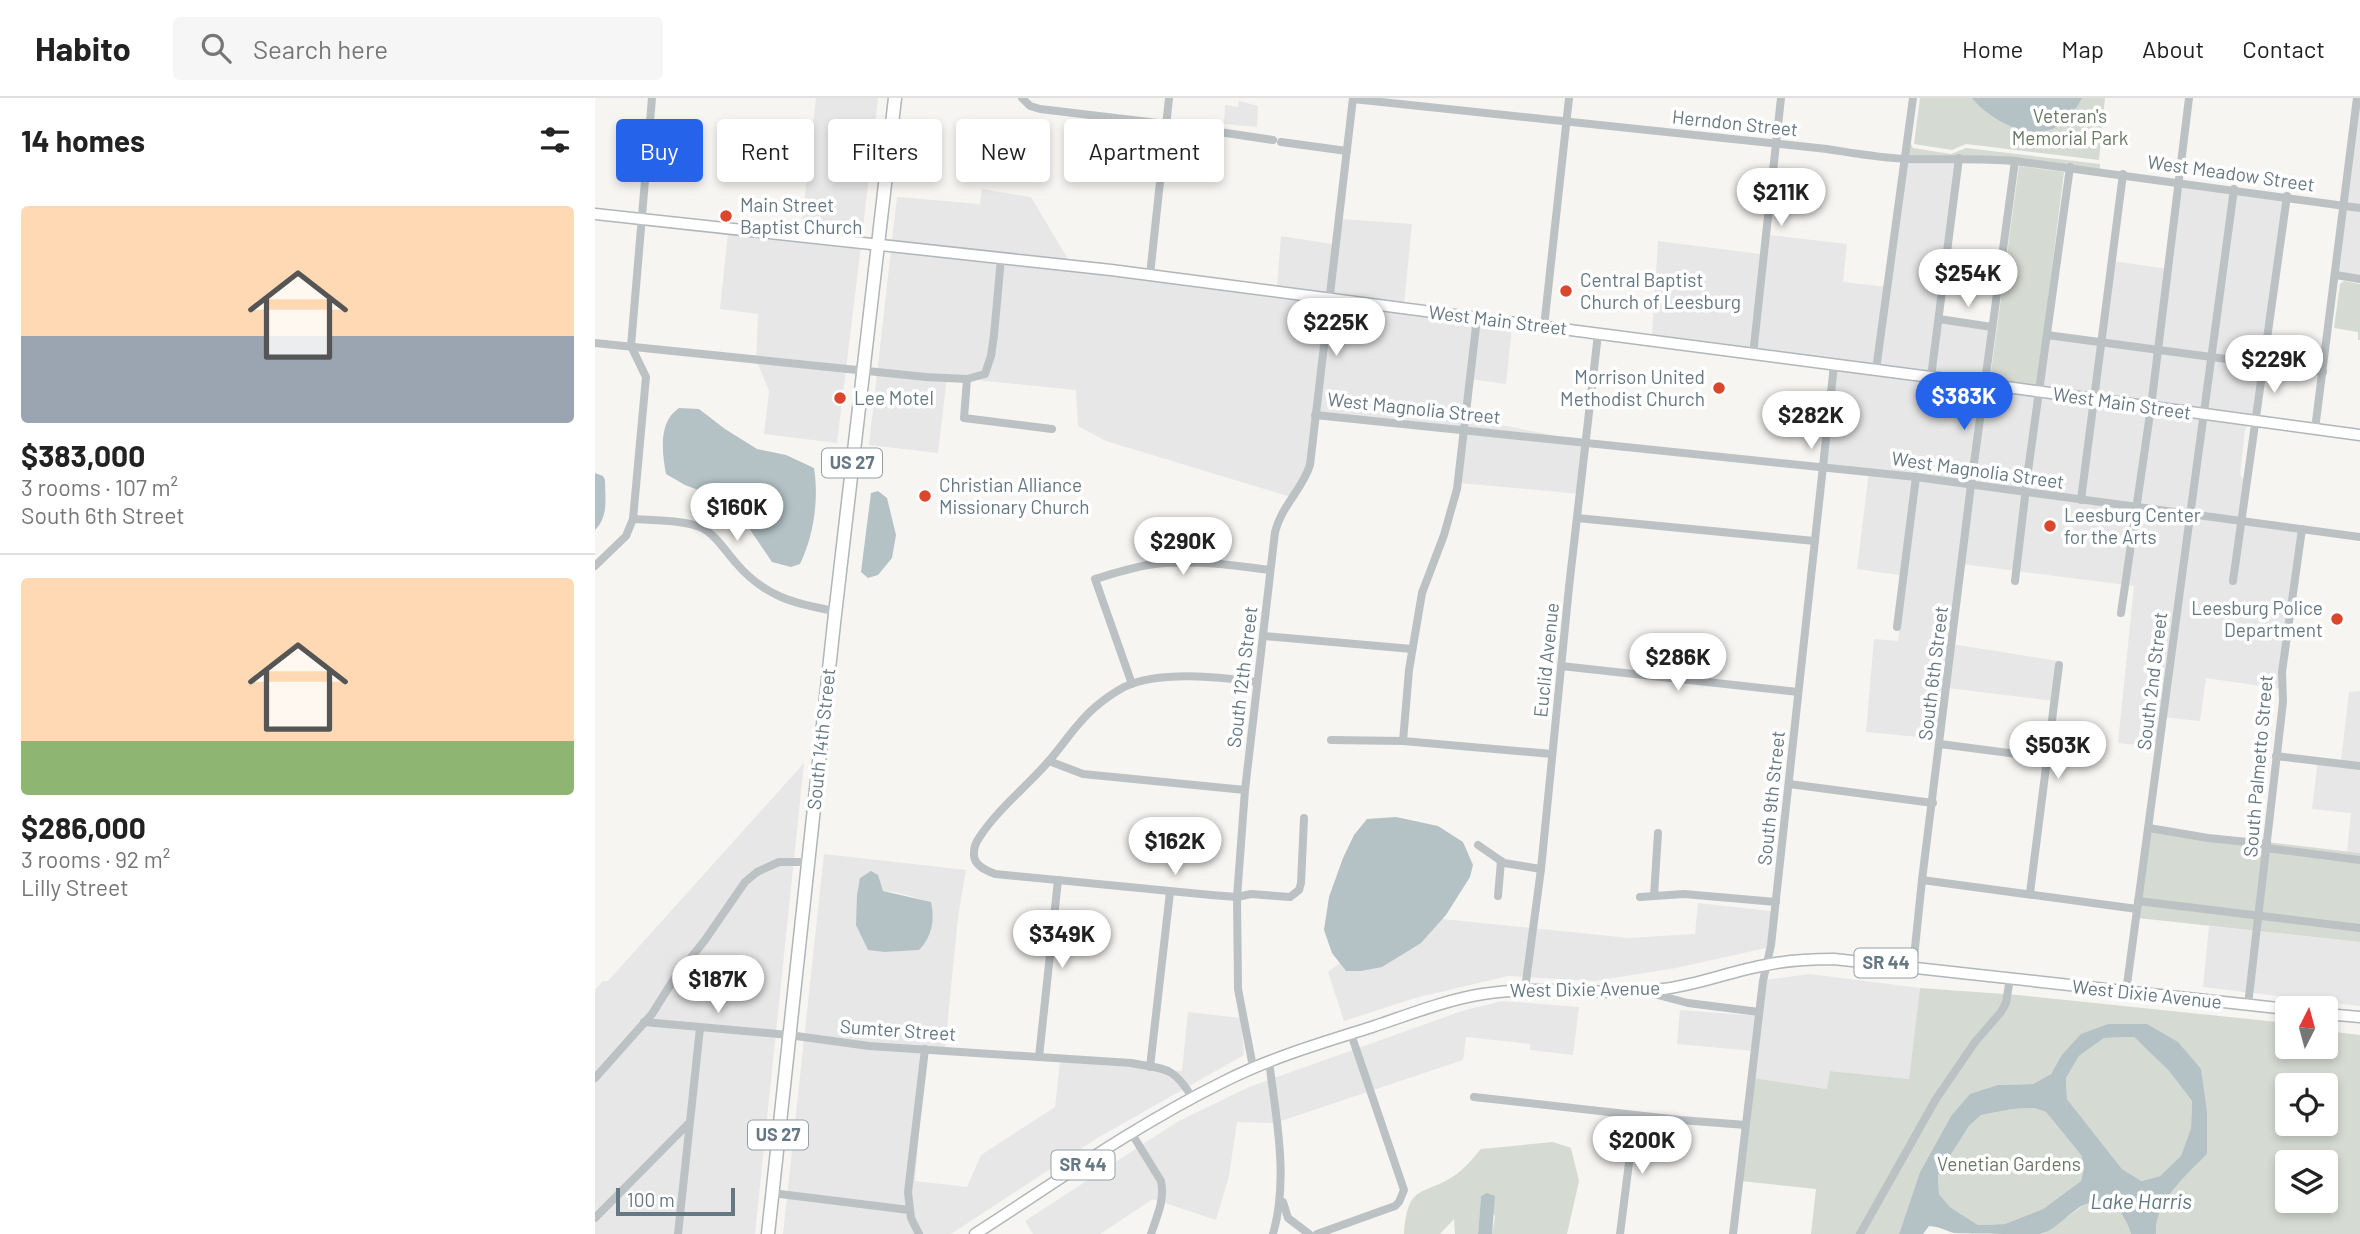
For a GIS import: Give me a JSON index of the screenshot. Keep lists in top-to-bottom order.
{
  "streets": {
    "highway": ["US 27", "South 14th Street"],
    "main road": ["West Main Street", "SR 44", "West Dixie Avenue"],
    "street": [
      "Herndon Street",
      "West Meadow Street",
      "West Magnolia Street",
      "Euclid Avenue",
      "South 6th Street",
      "South 12th Street",
      "South 2nd Street",
      "South Palmetto Street",
      "South 9th Street",
      "Sumter Street"
    ]
  },
  "crossings": [
    ["Herndon Street", "West Meadow Street"],
    ["Herndon Street", "South 12th Street"],
    ["West Meadow Street", "South 6th Street"],
    ["West Meadow Street", "South 2nd Street"],
    ["West Main Street", "US 27"],
    ["West Main Street", "Euclid Avenue"],
    ["West Main Street", "South 6th Street"],
    ["West Main Street", "South 12th Street"],
    ["West Main Street", "South 2nd Street"],
    ["West Main Street", "South 14th Street"],
    ["West Main Street", "South 9th Street"],
    ["West Magnolia Street", "Euclid Avenue"],
    ["West Magnolia Street", "South 6th Street"],
    ["West Magnolia Street", "South 12th Street"],
    ["West Magnolia Street", "South 2nd Street"],
    ["West Magnolia Street", "South Palmetto Street"],
    ["West Magnolia Street", "South 9th Street"],
    ["US 27", "South 14th Street"],
    ["Euclid Avenue", "West Dixie Avenue"],
    ["South 6th Street", "West Dixie Avenue"],
    ["South 12th Street", "West Dixie Avenue"],
    ["South 2nd Street", "West Dixie Avenue"],
    ["South 14th Street", "Sumter Street"],
    ["South Palmetto Street", "SR 44"],
    ["South Palmetto Street", "West Dixie Avenue"],
    ["South 9th Street", "West Dixie Avenue"],
    ["SR 44", "West Dixie Avenue"],
    ["West Dixie Avenue", "Sumter Street"]
  ],
  "water": ["Lake Harris"],
  "parks": ["Veteran's Memorial Park", "Venetian Gardens"],
  "places": [
    "Main Street Baptist Church",
    "Central Baptist Church of Leesburg",
    "Morrison United Methodist Church",
    "Lee Motel",
    "Christian Alliance Missionary Church",
    "Leesburg Center for the Arts",
    "Leesburg Police Department"
  ],
  "scale_bar": "100 m",
  "north": "top",
  "page": {
    "header": "Habito",
    "search": "Search here",
    "nav": [
      "Home",
      "Map",
      "About",
      "Contact"
    ],
    "heading": "14 homes",
    "chip": [
      "Buy",
      "Rent",
      "Filters",
      "New",
      "Apartment"
    ],
    "price": [
      "$211K",
      "$254K",
      "$225K",
      "$229K",
      "$383K",
      "$282K",
      "$160K",
      "$290K",
      "$286K",
      "$503K",
      "$162K",
      "$349K",
      "$187K",
      "$200K"
    ],
    "list": [
      {
        "name": "$383,000",
        "note": "3 rooms · 107 m² · South 6th Street"
      },
      {
        "name": "$286,000",
        "note": "3 rooms · 92 m² · Lilly Street"
      }
    ],
    "scale": "100 m"
  }
}
